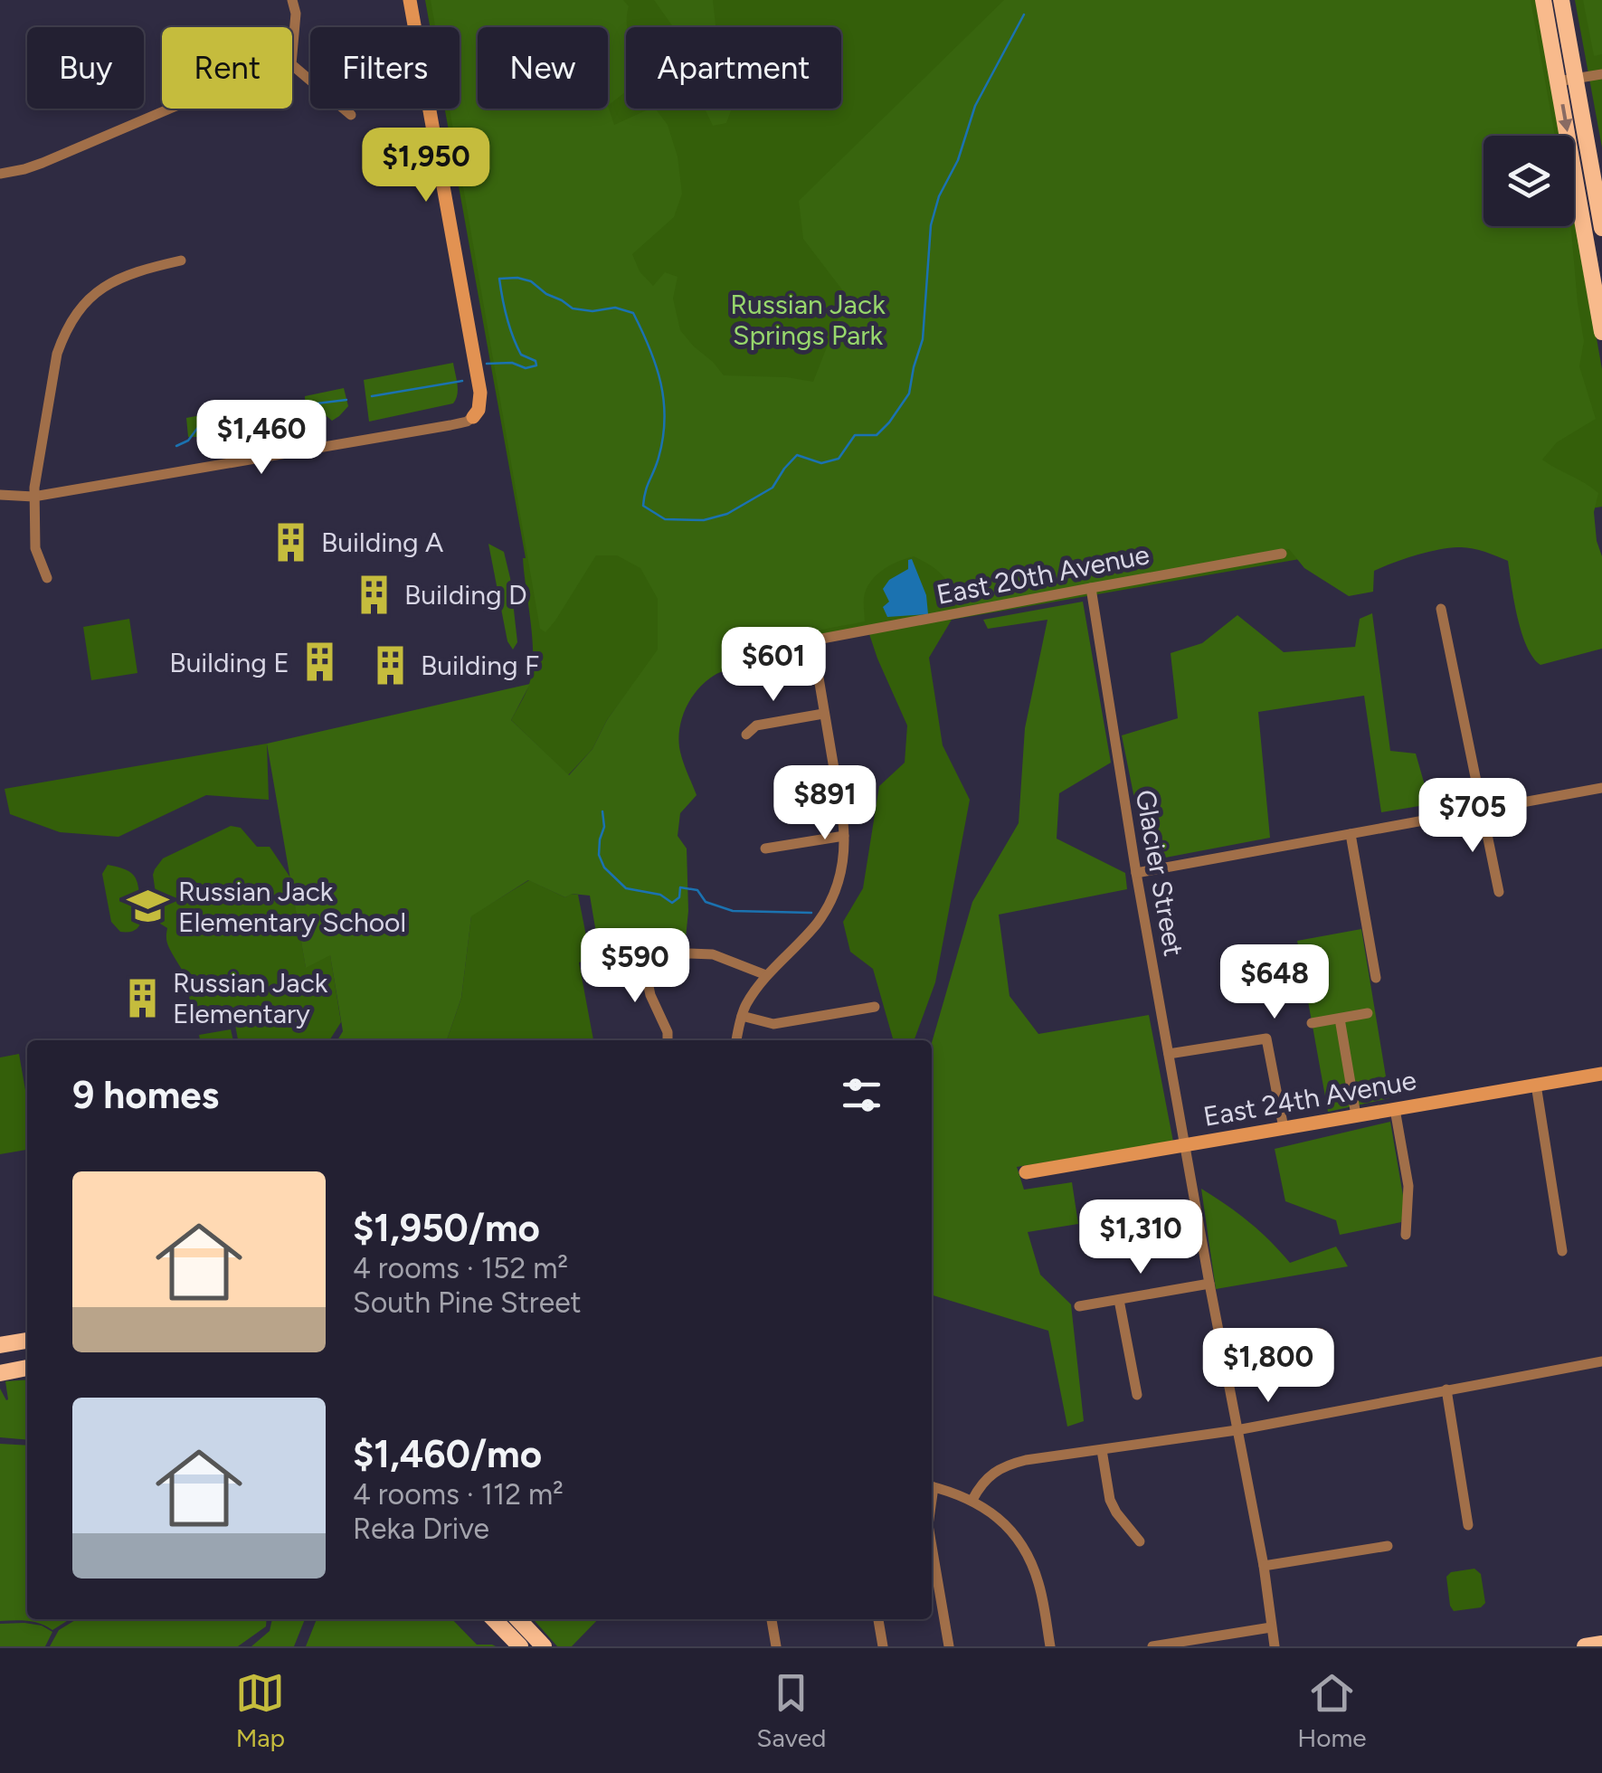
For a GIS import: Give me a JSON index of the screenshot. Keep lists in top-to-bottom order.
{
  "streets": {
    "street": ["East 20th Avenue", "Glacier Street", "East 24th Avenue"]
  },
  "crossings": [
    ["East 20th Avenue", "Glacier Street"],
    ["Glacier Street", "East 24th Avenue"]
  ],
  "parks": ["Russian Jack Springs Park"],
  "places": {
    "building": [
      "Building A",
      "Building D",
      "Building E",
      "Building F",
      "Russian Jack Elementary"
    ],
    "school or university": ["Russian Jack Elementary School"]
  },
  "page": {
    "chip": [
      "Buy",
      "Rent",
      "Filters",
      "New",
      "Apartment"
    ],
    "price": [
      "$1,950",
      "$1,460",
      "$601",
      "$891",
      "$705",
      "$590",
      "$648",
      "$1,310",
      "$1,800"
    ],
    "heading": "9 homes",
    "list": [
      {
        "name": "$1,950/mo",
        "note": "4 rooms · 152 m² · South Pine Street"
      },
      {
        "name": "$1,460/mo",
        "note": "4 rooms · 112 m² · Reka Drive"
      }
    ],
    "tabs": ["Map", "Saved", "Home"]
  }
}
